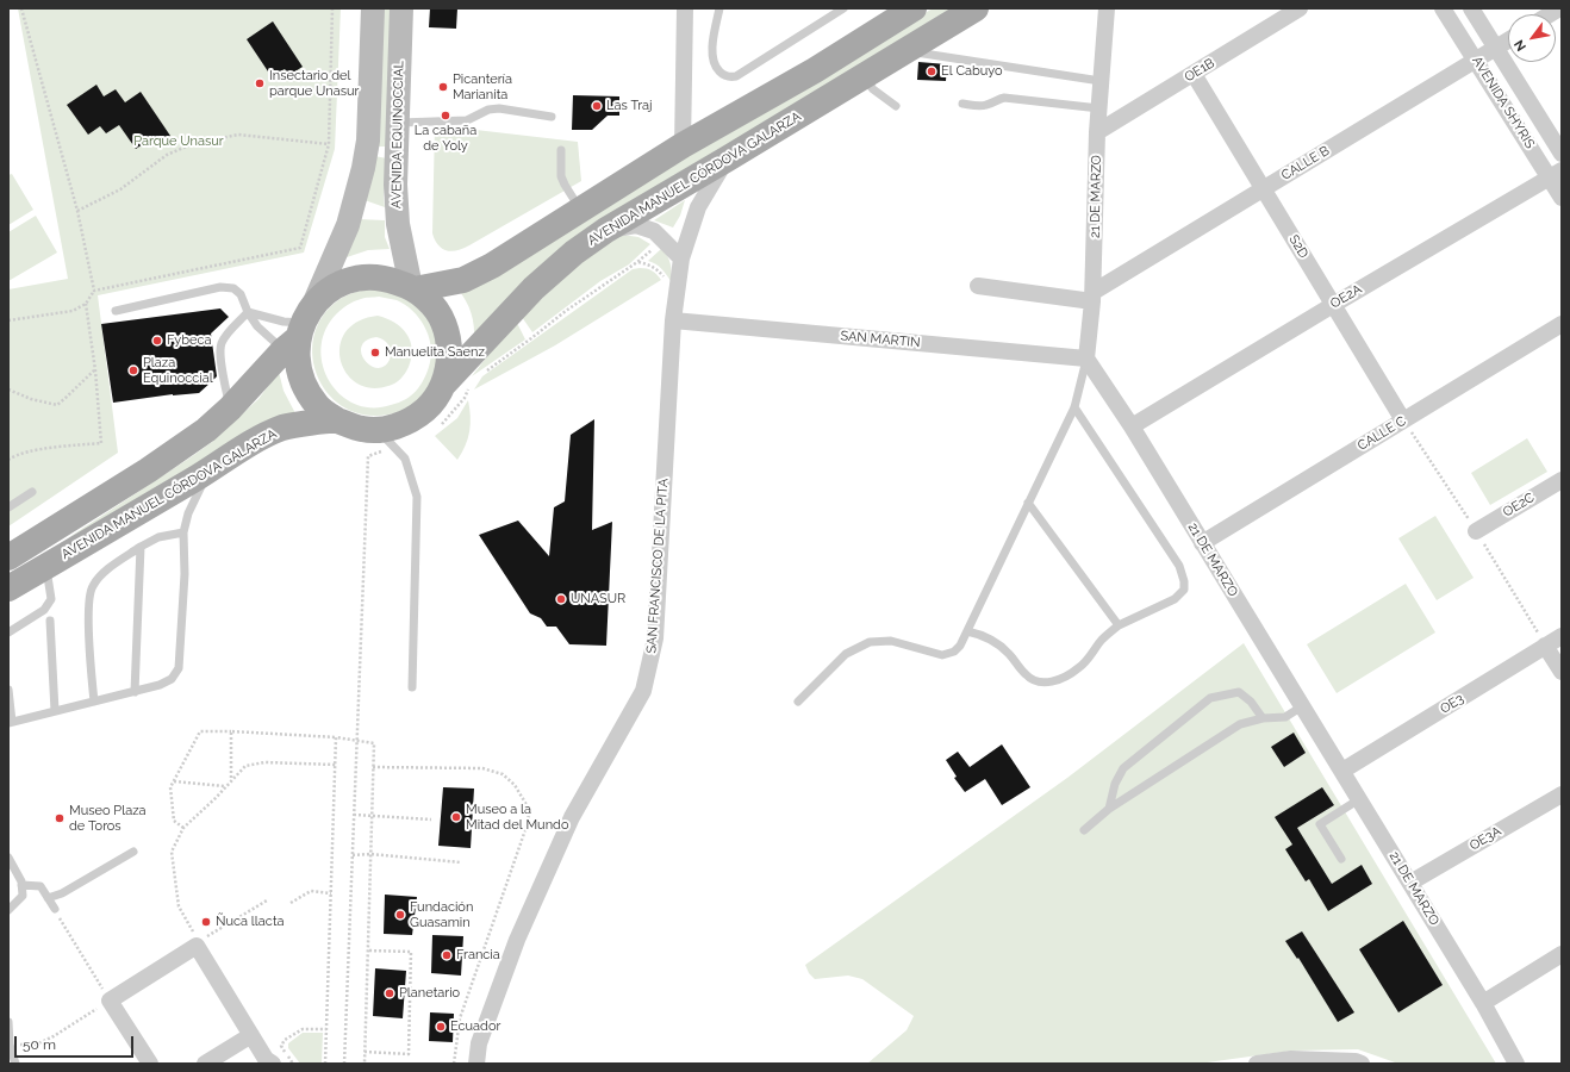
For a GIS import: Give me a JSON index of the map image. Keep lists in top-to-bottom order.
{
  "streets": {
    "main road": ["AVENIDA EQUINOCCIAL", "AVENIDA MANUEL CÓRDOVA GALARZA"],
    "street": [
      "OE1B",
      "AVENIDA SHYRIS",
      "CALLE B",
      "21 DE MARZO",
      "S2D",
      "OE2A",
      "SAN MARTIN",
      "CALLE C",
      "OE2C",
      "SAN FRANCISCO DE LA PITA",
      "OE3",
      "OE3A"
    ]
  },
  "crossings": [
    ["OE1B", "21 DE MARZO"],
    ["OE1B", "S2D"],
    ["AVENIDA SHYRIS", "CALLE B"],
    ["AVENIDA SHYRIS", "OE2A"],
    ["AVENIDA EQUINOCCIAL", "AVENIDA MANUEL CÓRDOVA GALARZA"],
    ["CALLE B", "21 DE MARZO"],
    ["CALLE B", "S2D"],
    ["AVENIDA MANUEL CÓRDOVA GALARZA", "SAN FRANCISCO DE LA PITA"],
    ["21 DE MARZO", "OE2A"],
    ["21 DE MARZO", "SAN MARTIN"],
    ["21 DE MARZO", "CALLE C"],
    ["21 DE MARZO", "OE3"],
    ["21 DE MARZO", "OE3A"],
    ["S2D", "OE2A"],
    ["S2D", "CALLE C"],
    ["SAN MARTIN", "SAN FRANCISCO DE LA PITA"]
  ],
  "parks": ["Parque Unasur"],
  "places": [
    "El Cabuyo",
    "Insectario del parque Unasur",
    "Picantería Marianita",
    "Las Traj",
    "La cabaña de Yoly",
    "Fybeca",
    "Manuelita Saenz",
    "Plaza Equinoccial",
    "UNASUR",
    "Museo a la Mitad del Mundo",
    "Museo Plaza de Toros",
    "Fundación Guasamin",
    "Ñuca llacta",
    "Francia",
    "Planetario",
    "Ecuador"
  ],
  "scale_bar": "50 m",
  "north": "bottom left"
}
